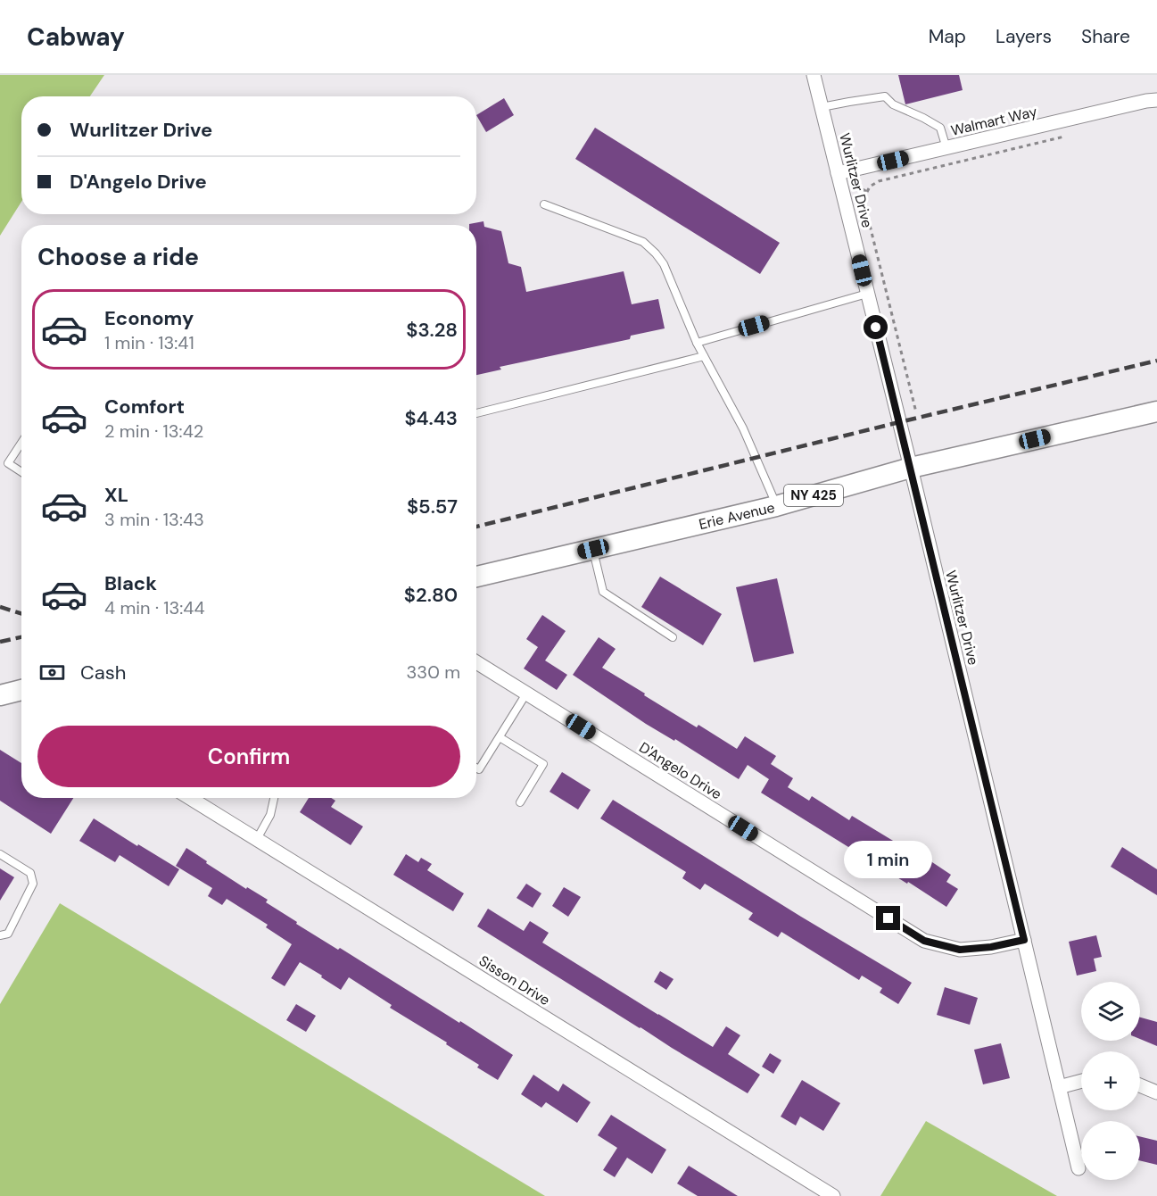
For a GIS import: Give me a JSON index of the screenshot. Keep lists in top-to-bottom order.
{
  "streets": {
    "main road": ["NY 425", "Erie Avenue"],
    "street": [
      "Walmart Way",
      "Wurlitzer Drive",
      "D'Angelo Drive",
      "Sisson Drive"
    ]
  },
  "crossings": [
    ["Walmart Way", "Wurlitzer Drive"],
    ["Wurlitzer Drive", "Erie Avenue"],
    ["Wurlitzer Drive", "D'Angelo Drive"]
  ],
  "page": {
    "header": "Cabway",
    "nav": ["Map", "Layers", "Share"],
    "banner": ["Wurlitzer Drive", "D'Angelo Drive"],
    "heading": "Choose a ride",
    "list": [
      {
        "name": "Economy",
        "note": "1 min · 13:41",
        "value": "$3.28"
      },
      {
        "name": "Comfort",
        "note": "2 min · 13:42",
        "value": "$4.43"
      },
      {
        "name": "XL",
        "note": "3 min · 13:43",
        "value": "$5.57"
      },
      {
        "name": "Black",
        "note": "4 min · 13:44",
        "value": "$2.80"
      }
    ],
    "pay": ["Cash", "330 m"],
    "buttons": "Confirm",
    "bubble": "1 min",
    "map_buttons": ["+", "−"]
  }
}
